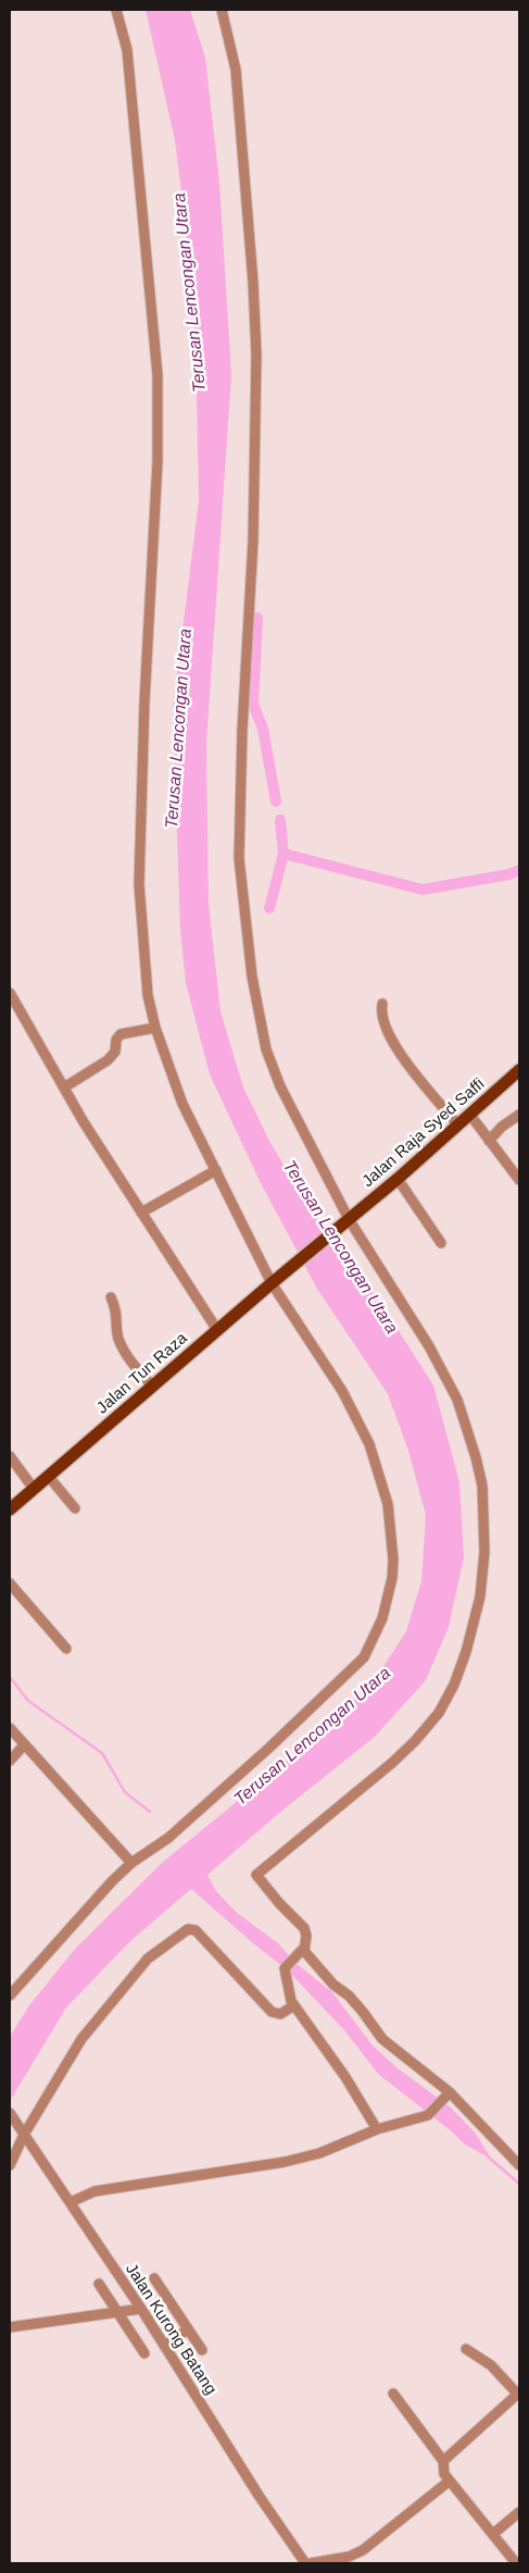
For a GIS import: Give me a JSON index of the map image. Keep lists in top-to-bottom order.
{
  "streets": {
    "main road": ["Jalan Raja Syed Saffi", "Jalan Tun Raza"],
    "street": ["Jalan Kurong Batang"]
  },
  "crossings": [
    ["Jalan Raja Syed Saffi", "Jalan Tun Raza"]
  ],
  "water": ["Terusan Lencongan Utara"]
}
